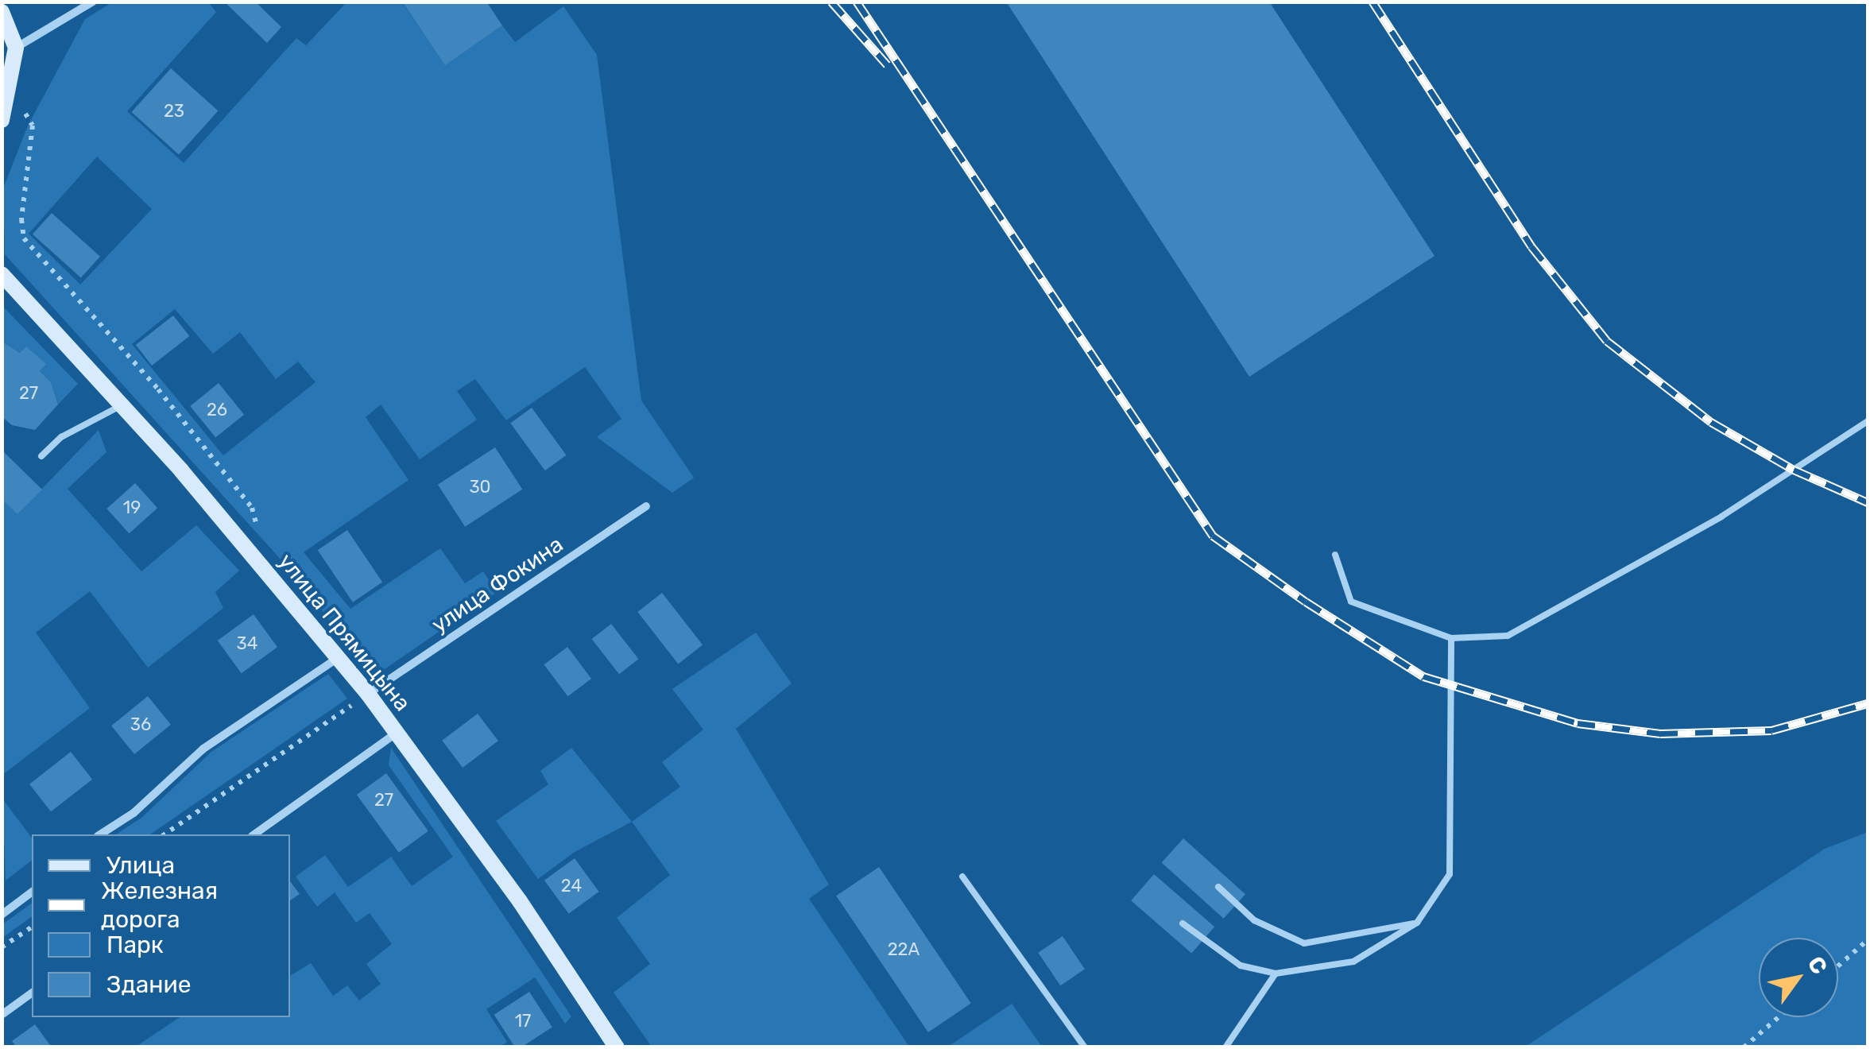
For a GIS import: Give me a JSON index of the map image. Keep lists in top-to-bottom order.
{
  "streets": {
    "street": ["улица Фокина", "улица Прямицына"]
  },
  "crossings": [
    ["улица Фокина", "улица Прямицына"]
  ],
  "house_numbers": [
    "23",
    "27",
    "26",
    "30",
    "19",
    "34",
    "36",
    "27",
    "24",
    "22А",
    "17"
  ],
  "legend": [
    "Улица",
    "Железная дорога",
    "Парк",
    "Здание"
  ],
  "north": "top right"
}
